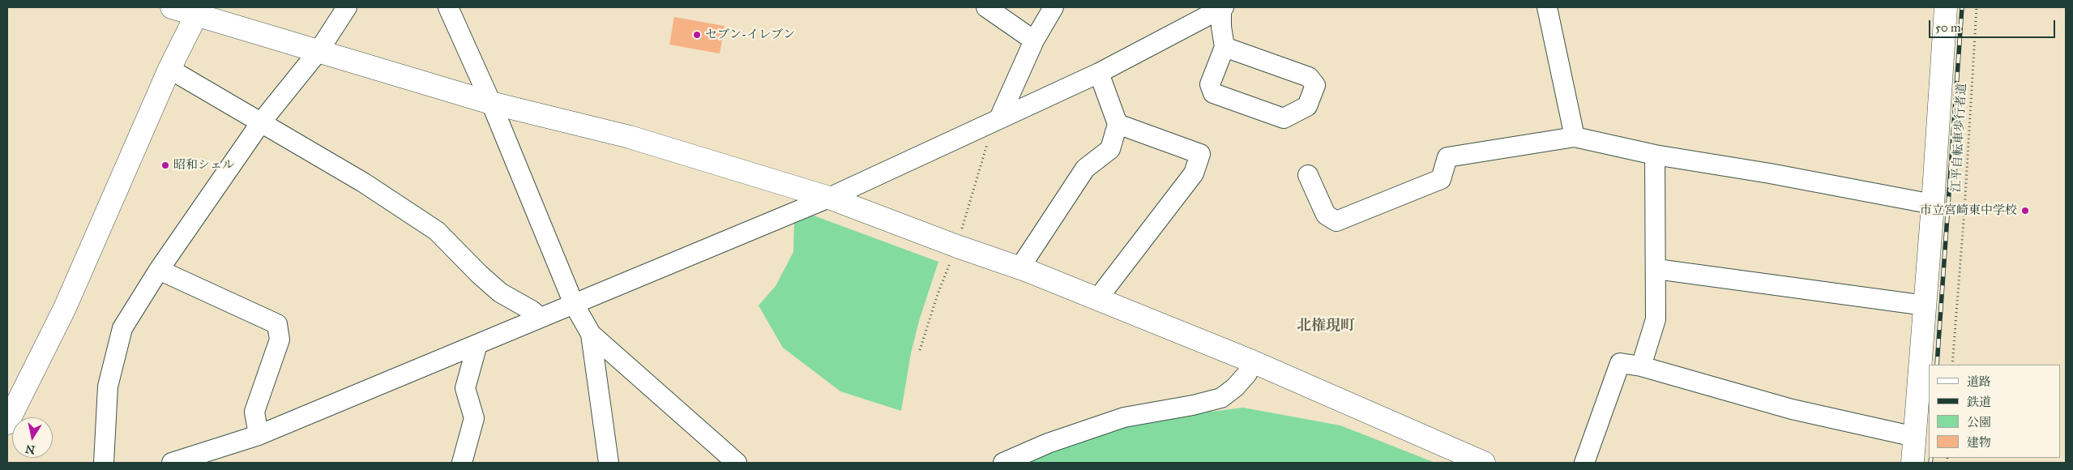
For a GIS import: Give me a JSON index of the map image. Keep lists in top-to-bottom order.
{
  "streets": {
    "path": ["江平自転車歩行者道"]
  },
  "districts": ["北権現町"],
  "places": ["セブン-イレブン", "昭和シェル", "市立宮崎東中学校"],
  "legend": [
    "道路",
    "鉄道",
    "公園",
    "建物"
  ],
  "scale_bar": "50 m",
  "north": "bottom"
}
